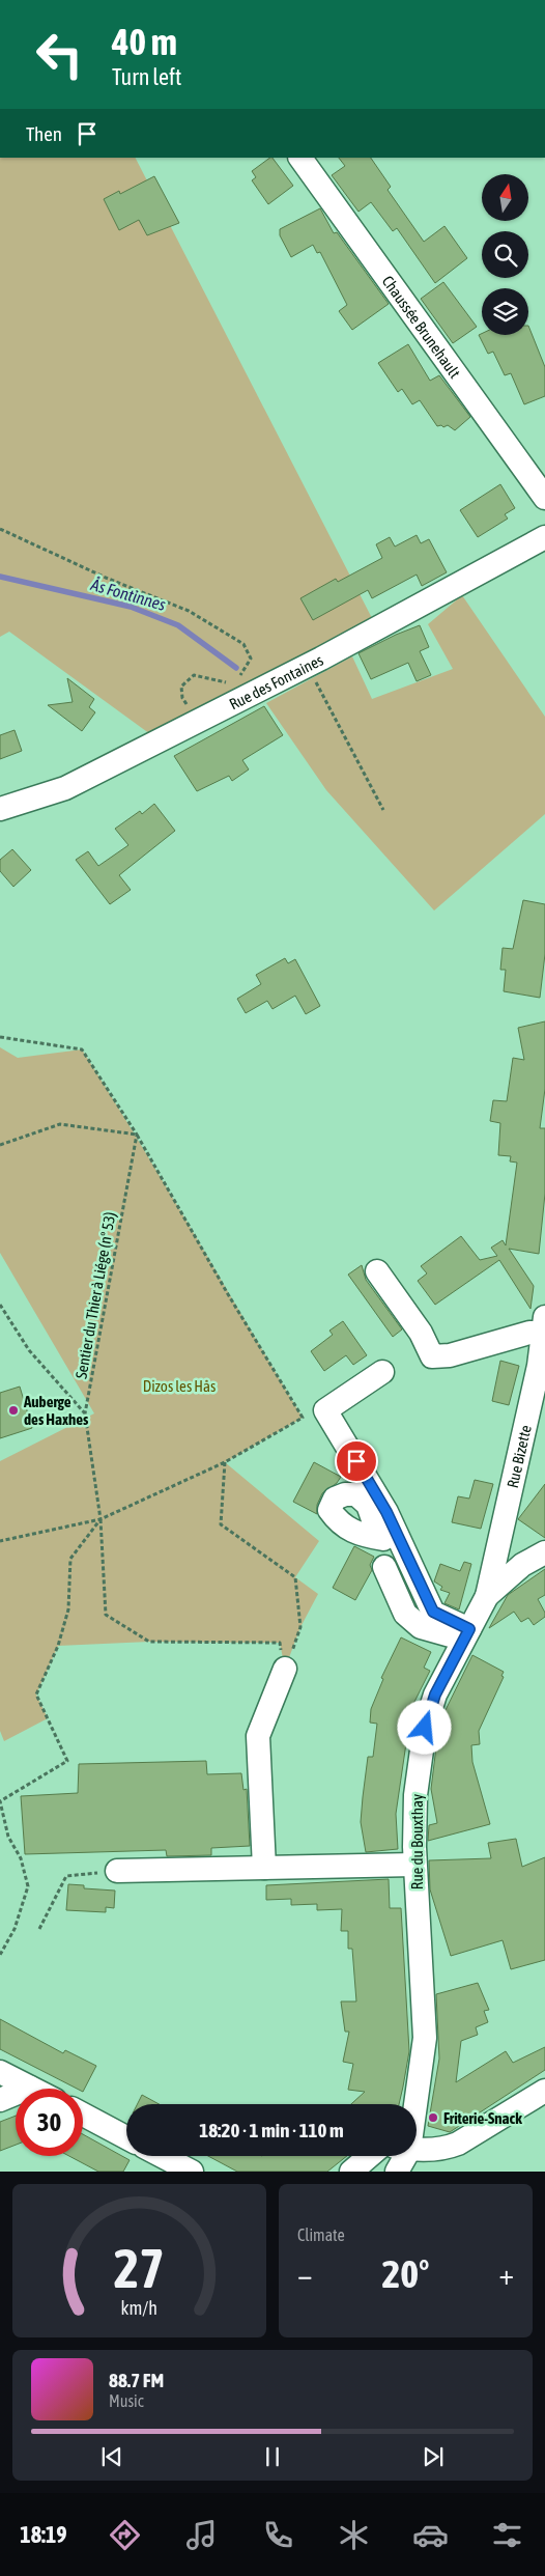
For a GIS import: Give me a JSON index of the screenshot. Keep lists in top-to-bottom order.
{
  "streets": {
    "street": [
      "Chaussée Brunehault",
      "Rue des Fontaines",
      "Rue Bizette",
      "Rue du Bouxthay"
    ],
    "path": ["Sentier du Thier à Liége (n° 53)"]
  },
  "crossings": [
    ["Rue Bizette", "Rue du Bouxthay"]
  ],
  "water": ["Ås Fontinnes"],
  "parks": ["Dizos les Hås"],
  "places": ["Auberge des Haxhes", "Friterie-Snack"],
  "north": "top",
  "page": {
    "turn": ["40 m", "Turn left"],
    "then": "Then",
    "limit": "30",
    "trip": "18:20 · 1 min · 110 m",
    "tile": "Climate",
    "heat": ["−", "20°", "+"],
    "song": ["88.7 FM", "Music"],
    "tabs": "18:19",
    "gauge": ["27", "km/h"]
  }
}
